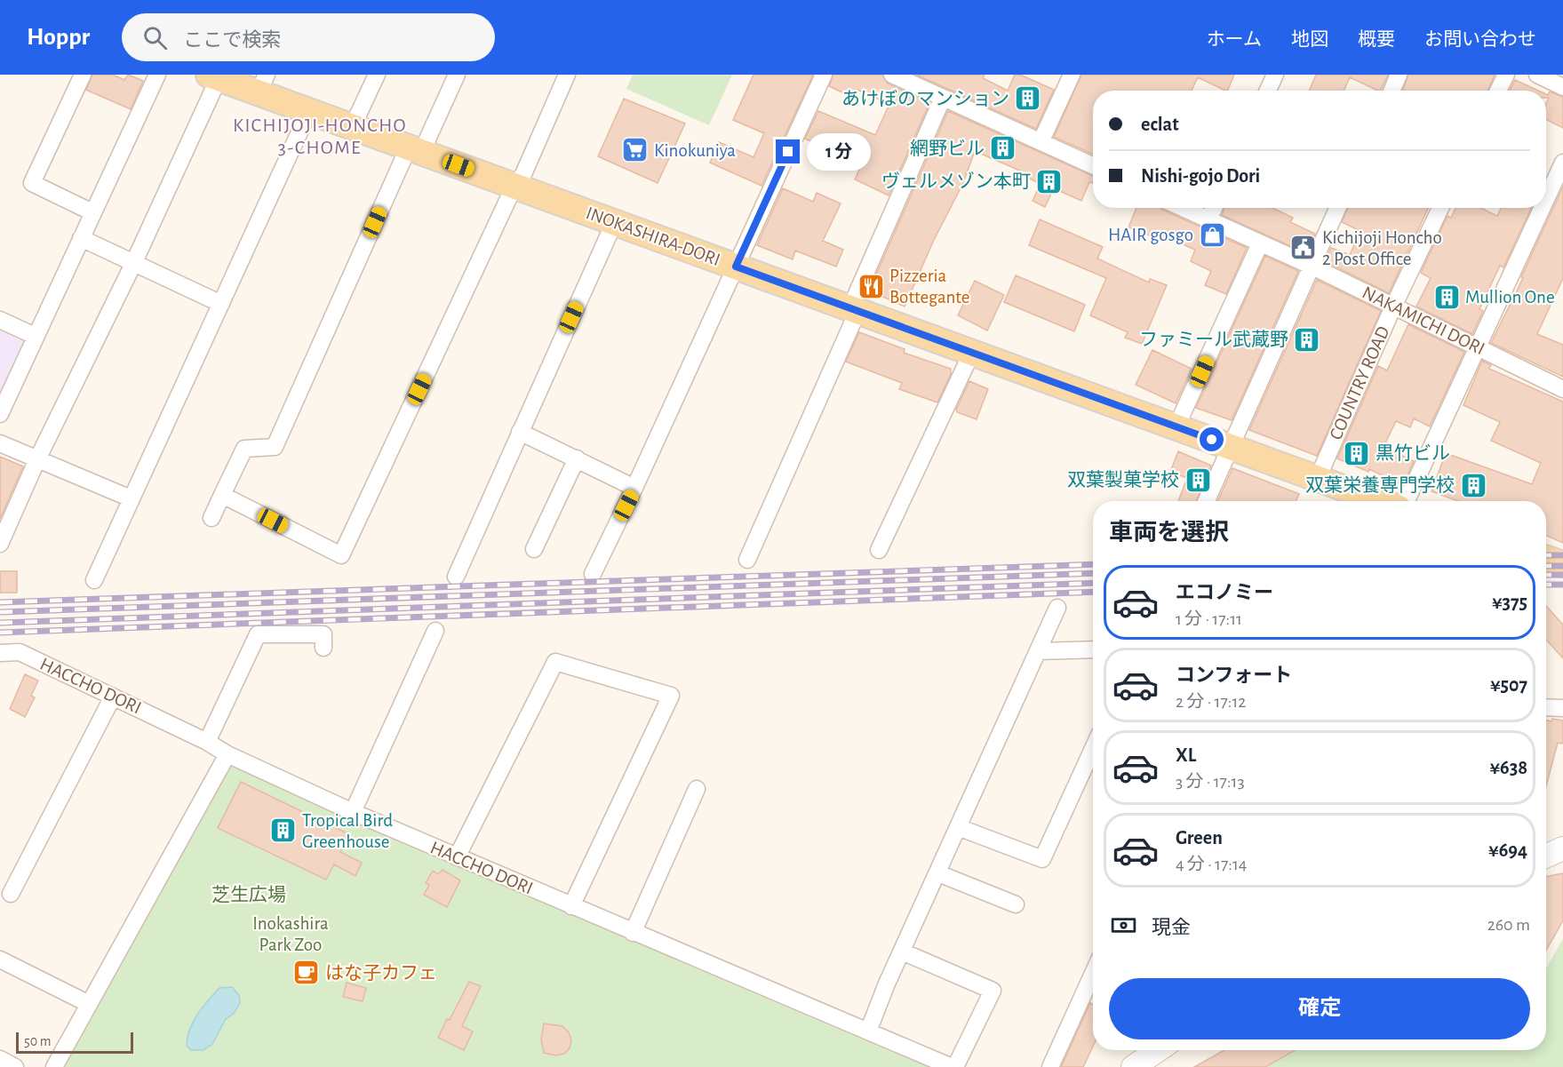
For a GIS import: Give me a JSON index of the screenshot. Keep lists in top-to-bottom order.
{
  "streets": {
    "main road": ["INOKASHIRA-DORI"],
    "street": ["NAKAMICHI DORI", "COUNTRY ROAD", "HACCHO DORI"]
  },
  "crossings": [
    ["INOKASHIRA-DORI", "COUNTRY ROAD"],
    ["NAKAMICHI DORI", "COUNTRY ROAD"]
  ],
  "districts": ["KICHIJOJI-HONCHO 3-CHOME"],
  "parks": ["芝生広場", "Inokashira Park Zoo"],
  "places": {
    "building": [
      "あけぼのマンション",
      "網野ビル",
      "ヴェルメゾン本町",
      "Mullion One",
      "ファミール武蔵野",
      "黒竹ビル",
      "双葉製菓学校",
      "双葉栄養専門学校",
      "Tropical Bird Greenhouse"
    ],
    "supermarket": ["Kinokuniya"],
    "shop": ["HAIR gosgo"],
    "public building": ["Kichijoji Honcho 2 Post Office"],
    "restaurant": ["Pizzeria Bottegante"],
    "cafe": ["はな子カフェ"]
  },
  "scale_bar": "50 m",
  "page": {
    "header": "Hoppr",
    "search": "ここで検索",
    "nav": [
      "ホーム",
      "地図",
      "概要",
      "お問い合わせ"
    ],
    "banner": ["eclat", "Nishi-gojo Dori"],
    "bubble": "1 分",
    "heading": "車両を選択",
    "list": [
      {
        "name": "エコノミー",
        "note": "1 分 · 17:11",
        "value": "¥375"
      },
      {
        "name": "コンフォート",
        "note": "2 分 · 17:12",
        "value": "¥507"
      },
      {
        "name": "XL",
        "note": "3 分 · 17:13",
        "value": "¥638"
      },
      {
        "name": "Green",
        "note": "4 分 · 17:14",
        "value": "¥694"
      }
    ],
    "pay": ["現金", "260 m"],
    "buttons": "確定",
    "scale": "50 m"
  }
}
